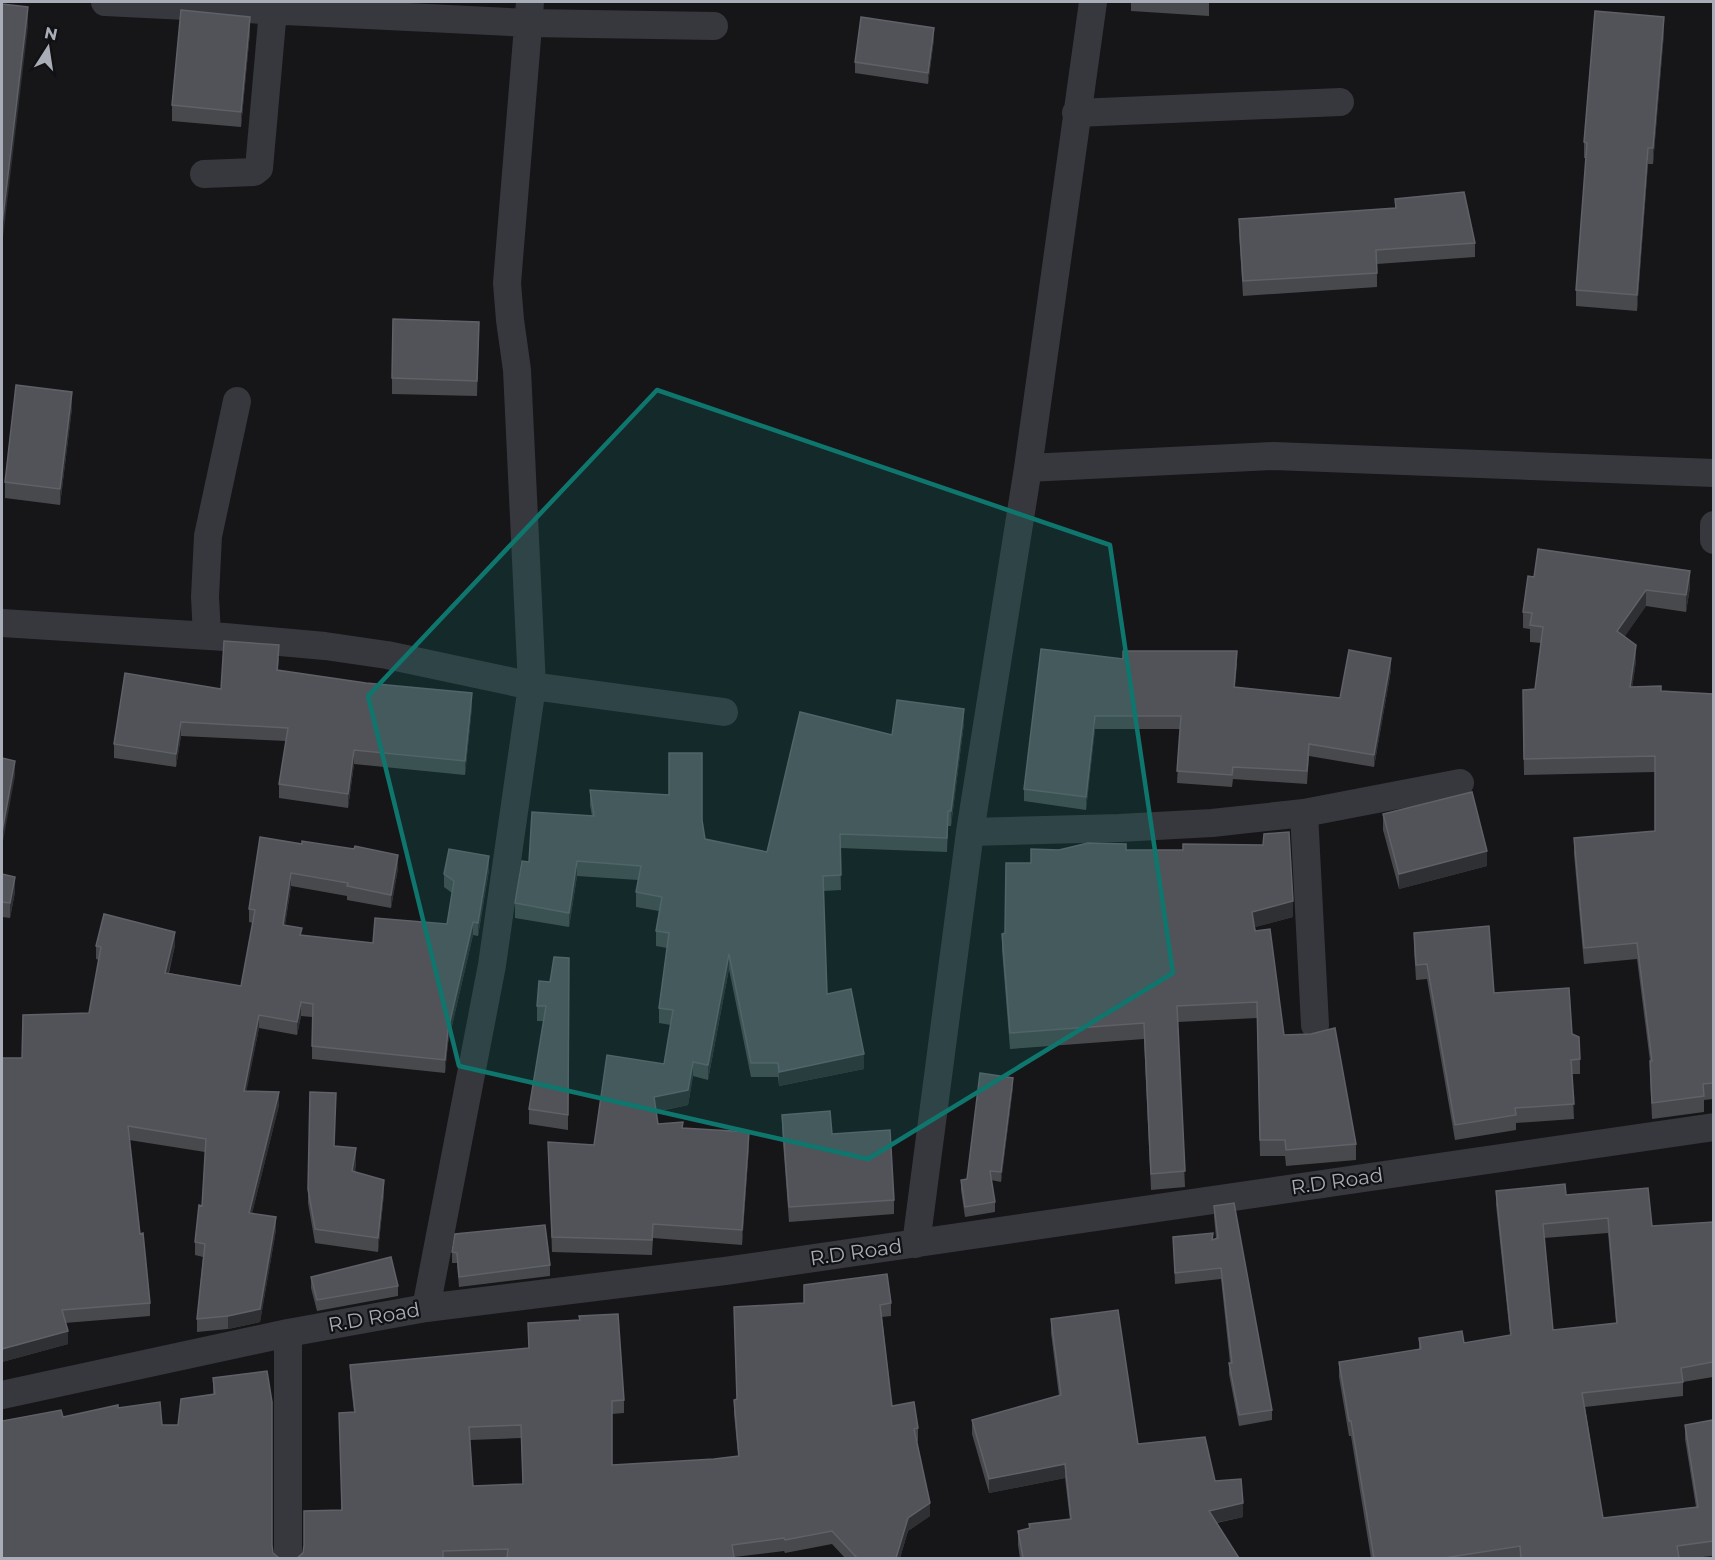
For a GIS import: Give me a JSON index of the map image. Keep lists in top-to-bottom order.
{
  "streets": {
    "street": ["R.D Road"]
  },
  "north": "top"
}
